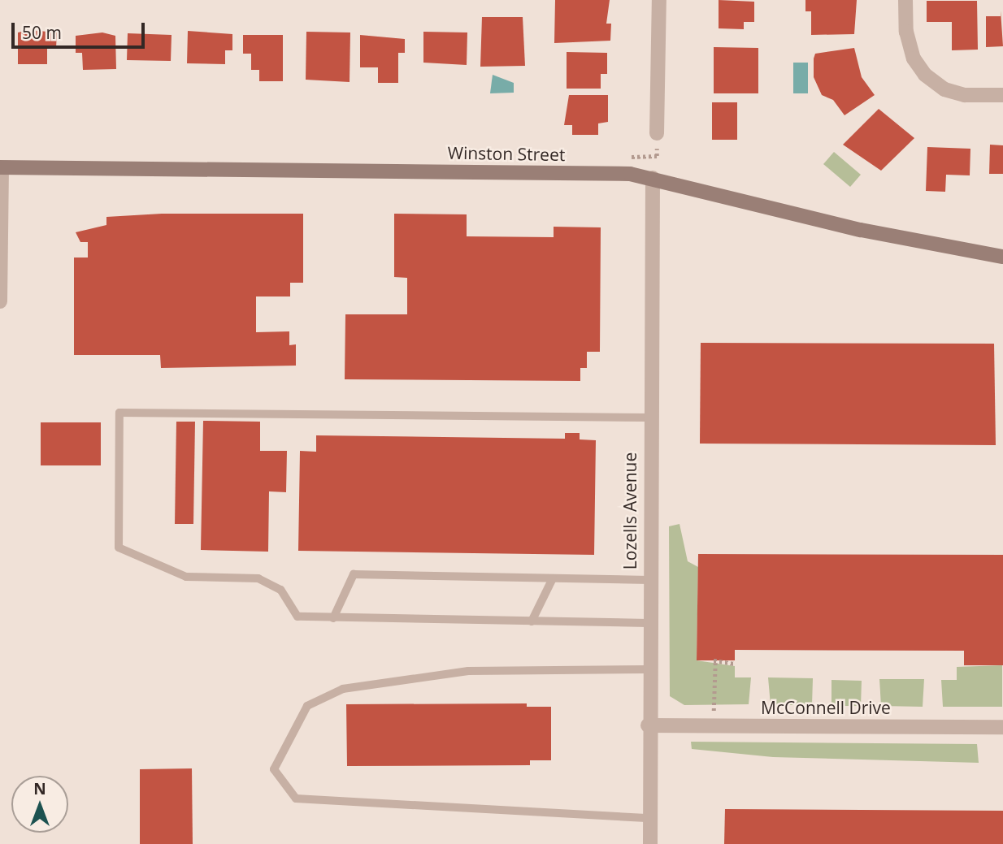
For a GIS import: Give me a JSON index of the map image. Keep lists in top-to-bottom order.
{
  "streets": {
    "street": ["Winston Street", "Lozells Avenue", "McConnell Drive"]
  },
  "crossings": [
    ["Winston Street", "Lozells Avenue"],
    ["Lozells Avenue", "McConnell Drive"]
  ],
  "scale_bar": "50 m",
  "north": "top"
}
